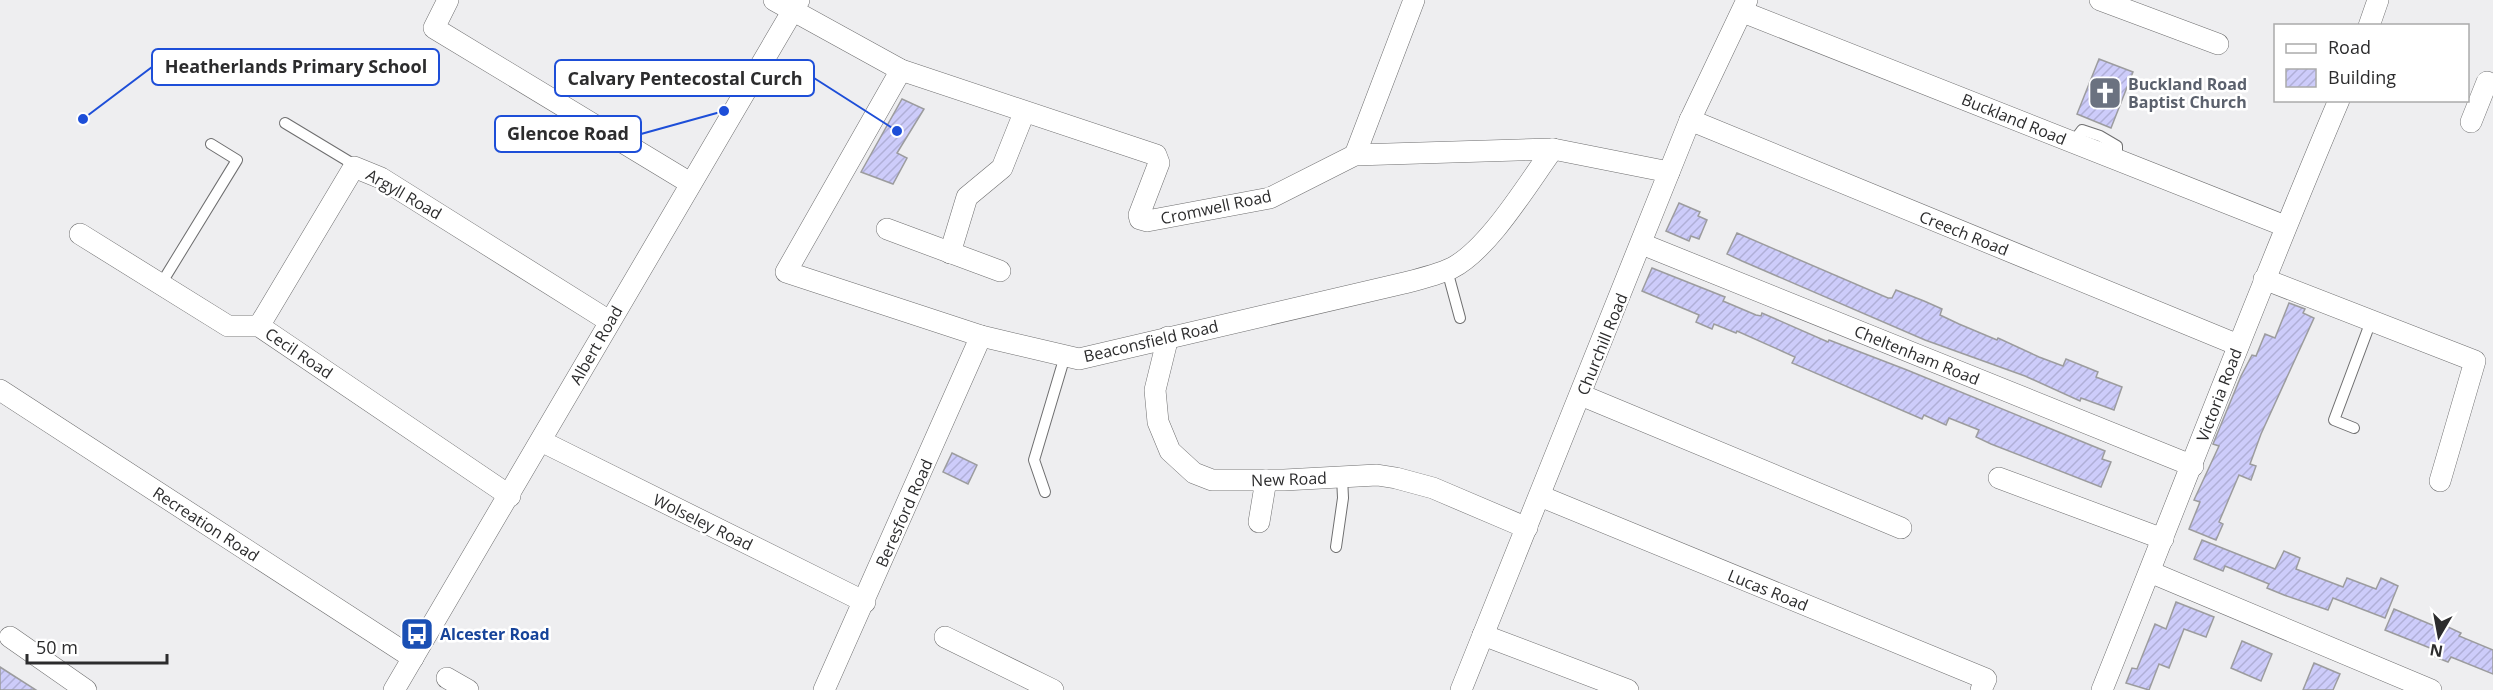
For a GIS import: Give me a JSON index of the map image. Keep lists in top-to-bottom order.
{
  "streets": {
    "street": [
      "Buckland Road",
      "Argyll Road",
      "Cromwell Road",
      "Creech Road",
      "Beaconsfield Road",
      "Churchill Road",
      "Albert Road",
      "Cecil Road",
      "Cheltenham Road",
      "Victoria Road",
      "New Road",
      "Beresford Road",
      "Wolseley Road",
      "Recreation Road",
      "Lucas Road"
    ]
  },
  "crossings": [
    ["Buckland Road", "Churchill Road"],
    ["Buckland Road", "Victoria Road"],
    ["Argyll Road", "Albert Road"],
    ["Argyll Road", "Cecil Road"],
    ["Cromwell Road", "Beaconsfield Road"],
    ["Cromwell Road", "Churchill Road"],
    ["Cromwell Road", "Albert Road"],
    ["Creech Road", "Churchill Road"],
    ["Creech Road", "Victoria Road"],
    ["Beaconsfield Road", "New Road"],
    ["Beaconsfield Road", "Beresford Road"],
    ["Churchill Road", "Cheltenham Road"],
    ["Churchill Road", "New Road"],
    ["Churchill Road", "Lucas Road"],
    ["Albert Road", "Cecil Road"],
    ["Albert Road", "Wolseley Road"],
    ["Albert Road", "Recreation Road"],
    ["Cheltenham Road", "Victoria Road"],
    ["Beresford Road", "Wolseley Road"]
  ],
  "places": {
    "church": ["Buckland Road Baptist Church"],
    "other": ["Glencoe Road", "Heatherlands Primary School", "Calvary Pentecostal Curch"],
    "bus stop": ["Alcester Road"]
  },
  "legend": ["Road", "Building"],
  "scale_bar": "50 m",
  "north": "bottom"
}
